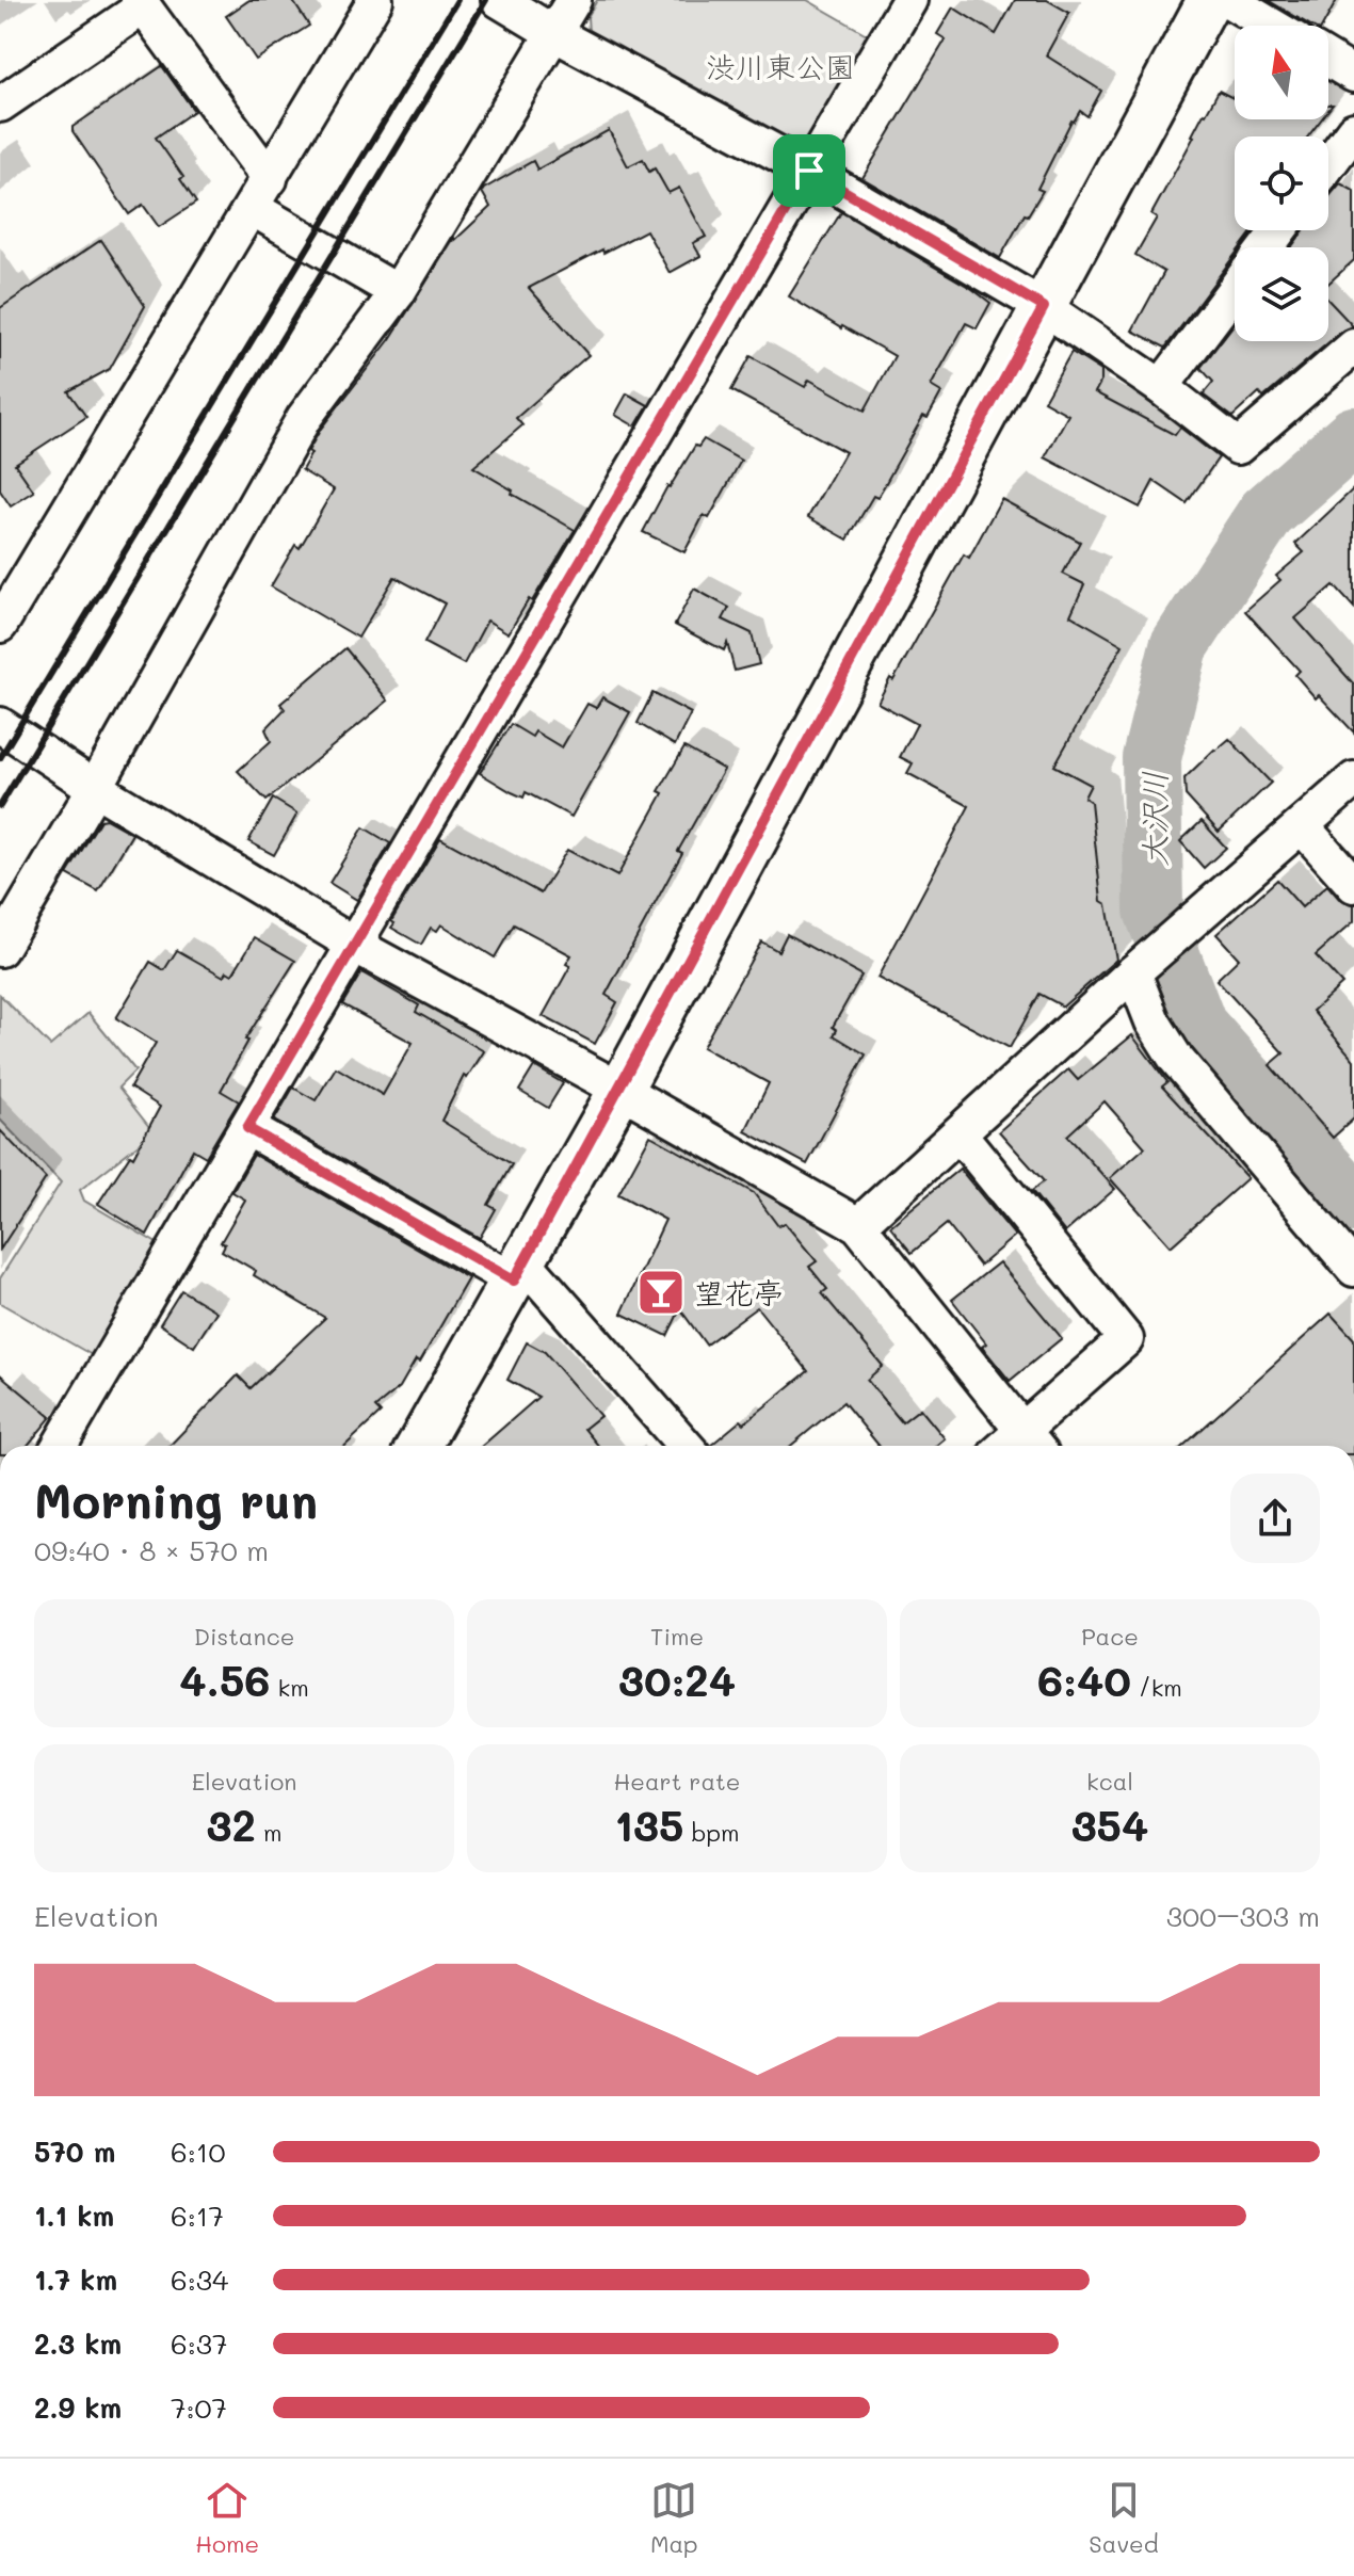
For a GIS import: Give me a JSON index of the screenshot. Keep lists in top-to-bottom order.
{
  "water": ["大沢川"],
  "parks": ["渋川東公園"],
  "places": {
    "bar": ["望花亭"]
  },
  "north": "top",
  "page": {
    "heading": ["Morning run", "09:40 · 8 × 570 m"],
    "stats": [
      ["Distance", "4.56 km"],
      ["Time", "30:24"],
      ["Pace", "6:40 /km"],
      ["Elevation", "32 m"],
      ["Heart rate", "135 bpm"],
      ["kcal", "354"]
    ],
    "chart": ["Elevation", "300–303 m"],
    "list": [
      {
        "name": "570 m",
        "note": "6:10"
      },
      {
        "name": "1.1 km",
        "note": "6:17"
      },
      {
        "name": "1.7 km",
        "note": "6:34"
      },
      {
        "name": "2.3 km",
        "note": "6:37"
      },
      {
        "name": "2.9 km",
        "note": "7:07"
      }
    ],
    "tabs": ["Home", "Map", "Saved"]
  }
}
